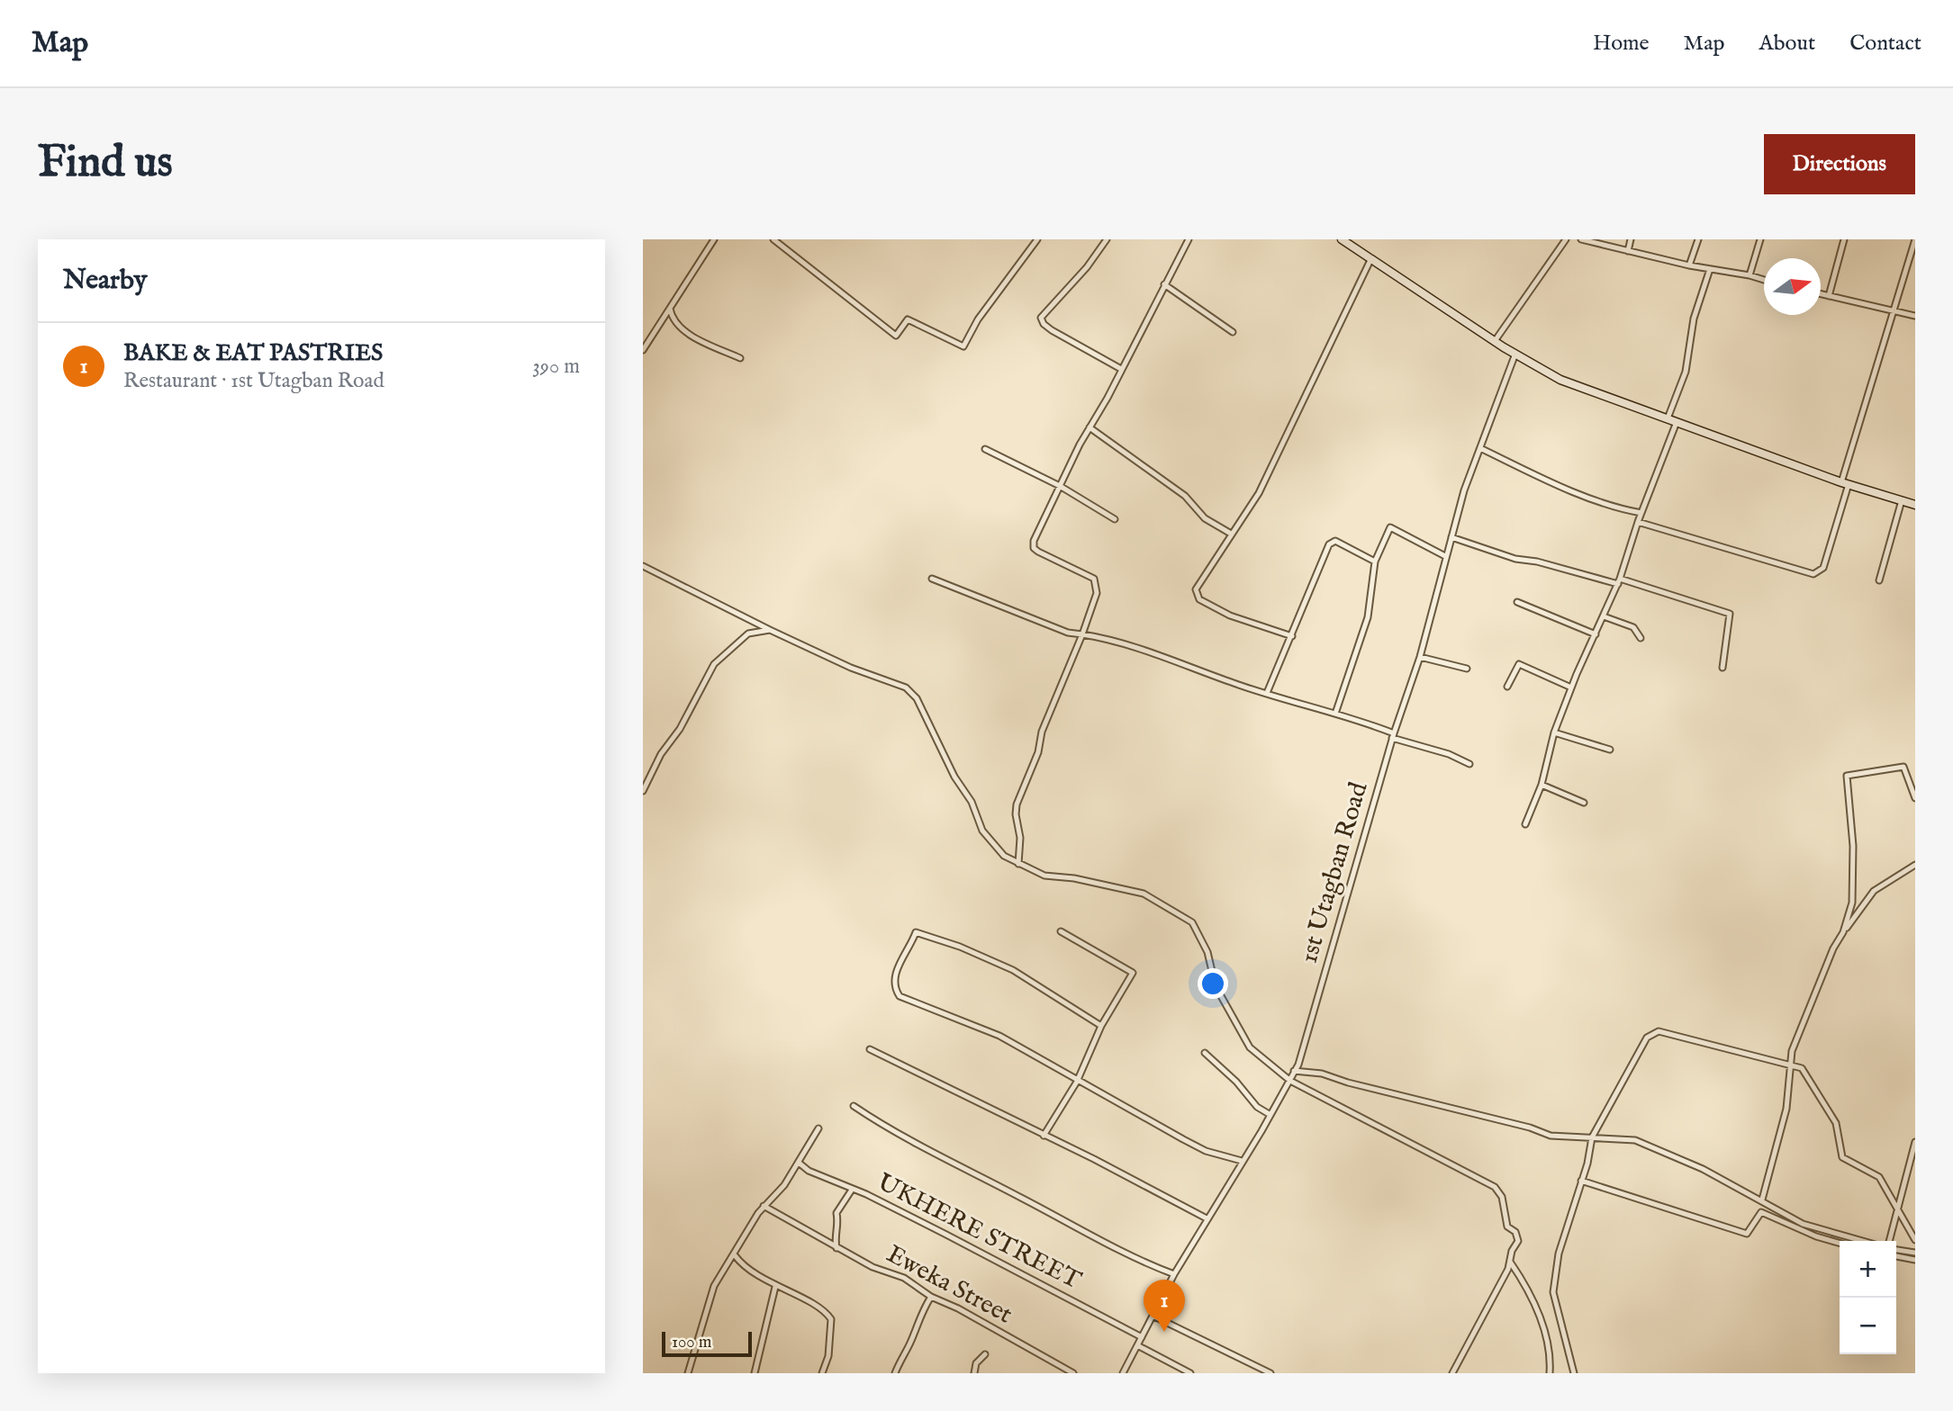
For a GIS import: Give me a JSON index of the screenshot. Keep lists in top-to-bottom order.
{
  "streets": {
    "street": ["1st Utagban Road", "UKHERE STREET", "Eweka Street"]
  },
  "crossings": [
    ["1st Utagban Road", "UKHERE STREET"]
  ],
  "scale_bar": "100 m",
  "north": "right",
  "page": {
    "header": "Map",
    "nav": [
      "Home",
      "Map",
      "About",
      "Contact"
    ],
    "buttons": "Directions",
    "title": "Find us",
    "heading": "Nearby",
    "list": [
      {
        "mark": "1",
        "name": "BAKE & EAT PASTRIES",
        "note": "Restaurant · 1st Utagban Road",
        "value": "390 m"
      }
    ],
    "map_buttons": ["+", "−"],
    "pins": "1",
    "scale": "100 m"
  }
}
